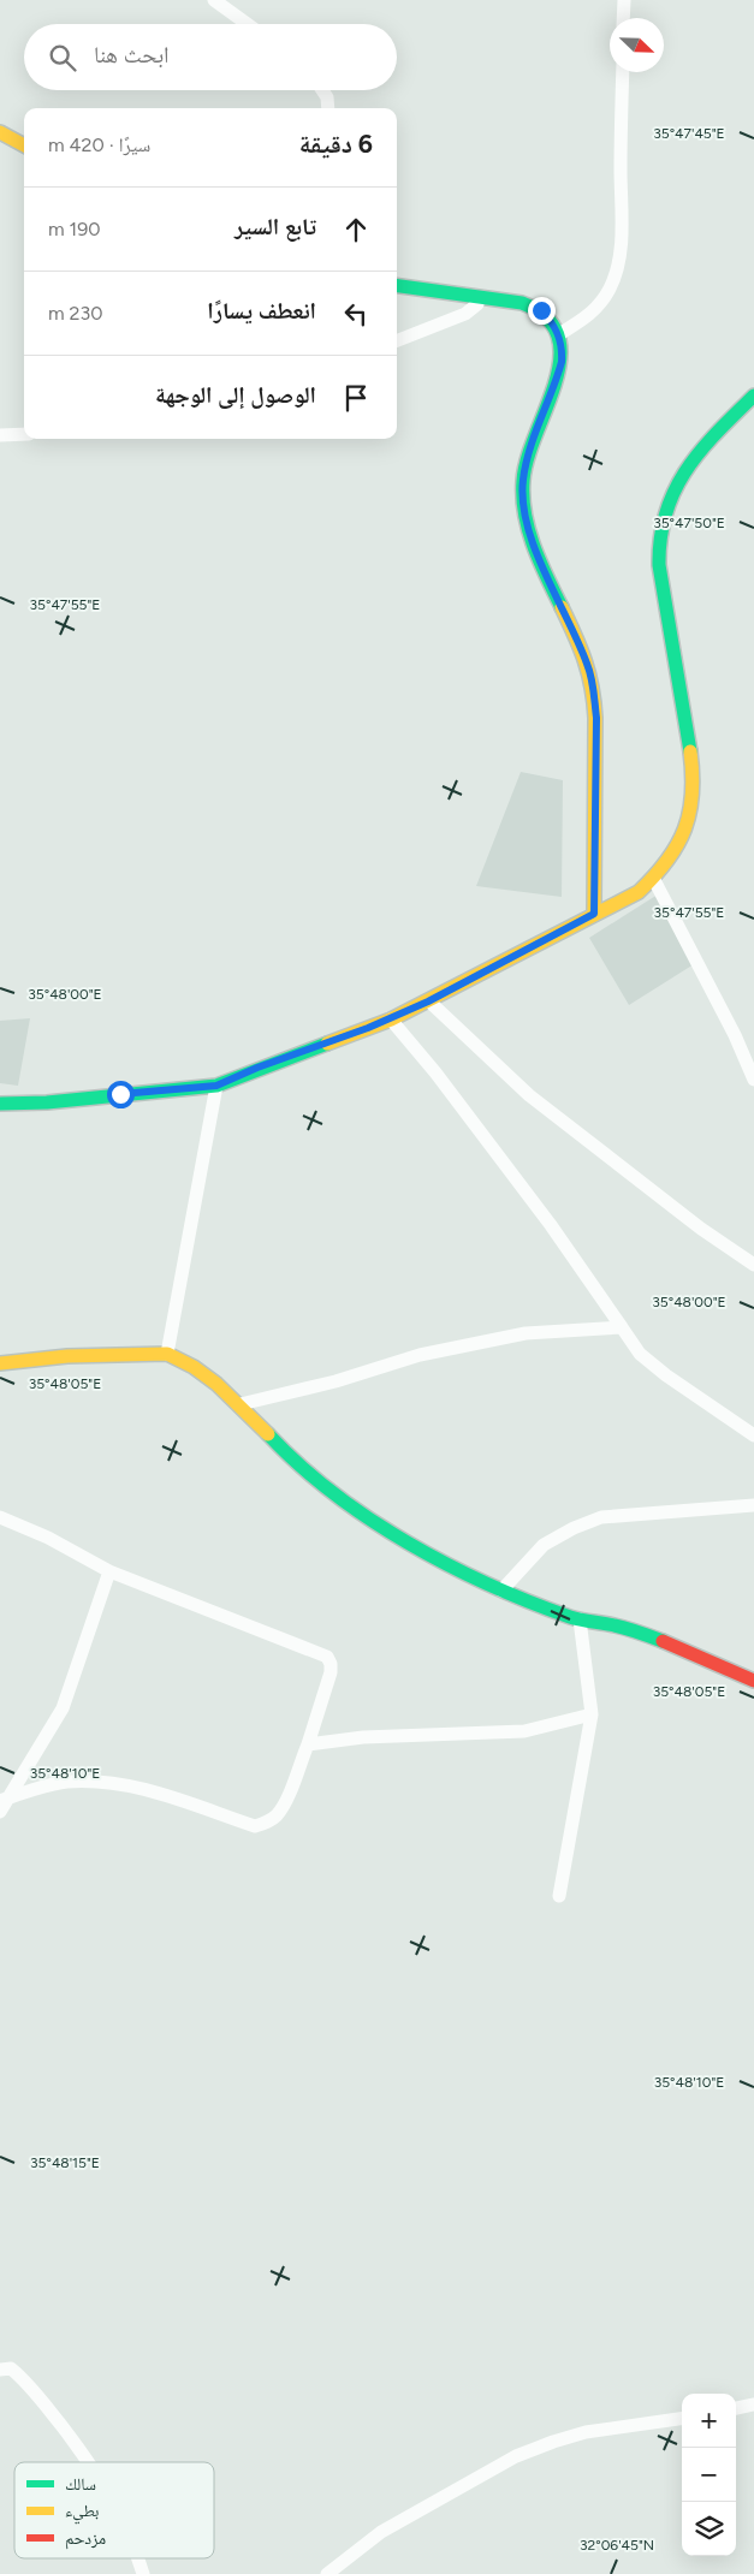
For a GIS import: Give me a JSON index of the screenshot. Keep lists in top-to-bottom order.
{
  "legend": ["سالك", "بطيء", "مزدحم"],
  "north": "bottom right",
  "page": {
    "search": "ابحث هنا",
    "heading": ["6 دقيقة", "سيرًا · 420 m"],
    "list": [
      ["تابع السير", "190 m"],
      ["انعطف يسارًا", "230 m"],
      "الوصول إلى الوجهة"
    ],
    "map_buttons": ["+", "−"]
  },
  "coordinates": [
    "35°47'45\"E",
    "35°47'50\"E",
    "35°47'55\"E",
    "35°48'00\"E",
    "35°48'05\"E",
    "35°48'10\"E",
    "35°48'15\"E",
    "32°06'45\"N"
  ]
}
